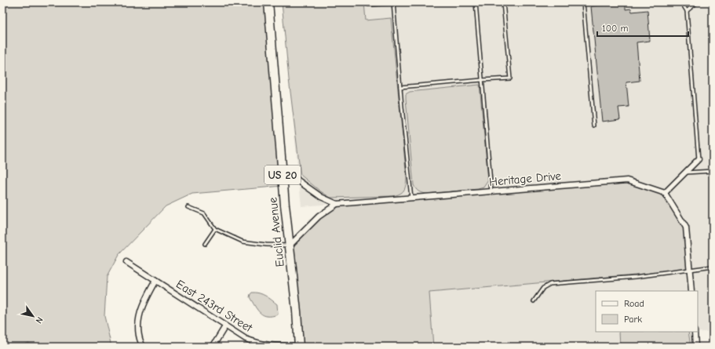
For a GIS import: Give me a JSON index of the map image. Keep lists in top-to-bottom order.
{
  "streets": {
    "main road": ["US 20", "Euclid Avenue"],
    "street": ["Heritage Drive", "East 243rd Street"]
  },
  "crossings": [
    ["Heritage Drive", "Euclid Avenue"],
    ["Euclid Avenue", "East 243rd Street"]
  ],
  "legend": ["Road", "Park"],
  "scale_bar": "100 m",
  "north": "bottom right"
}
